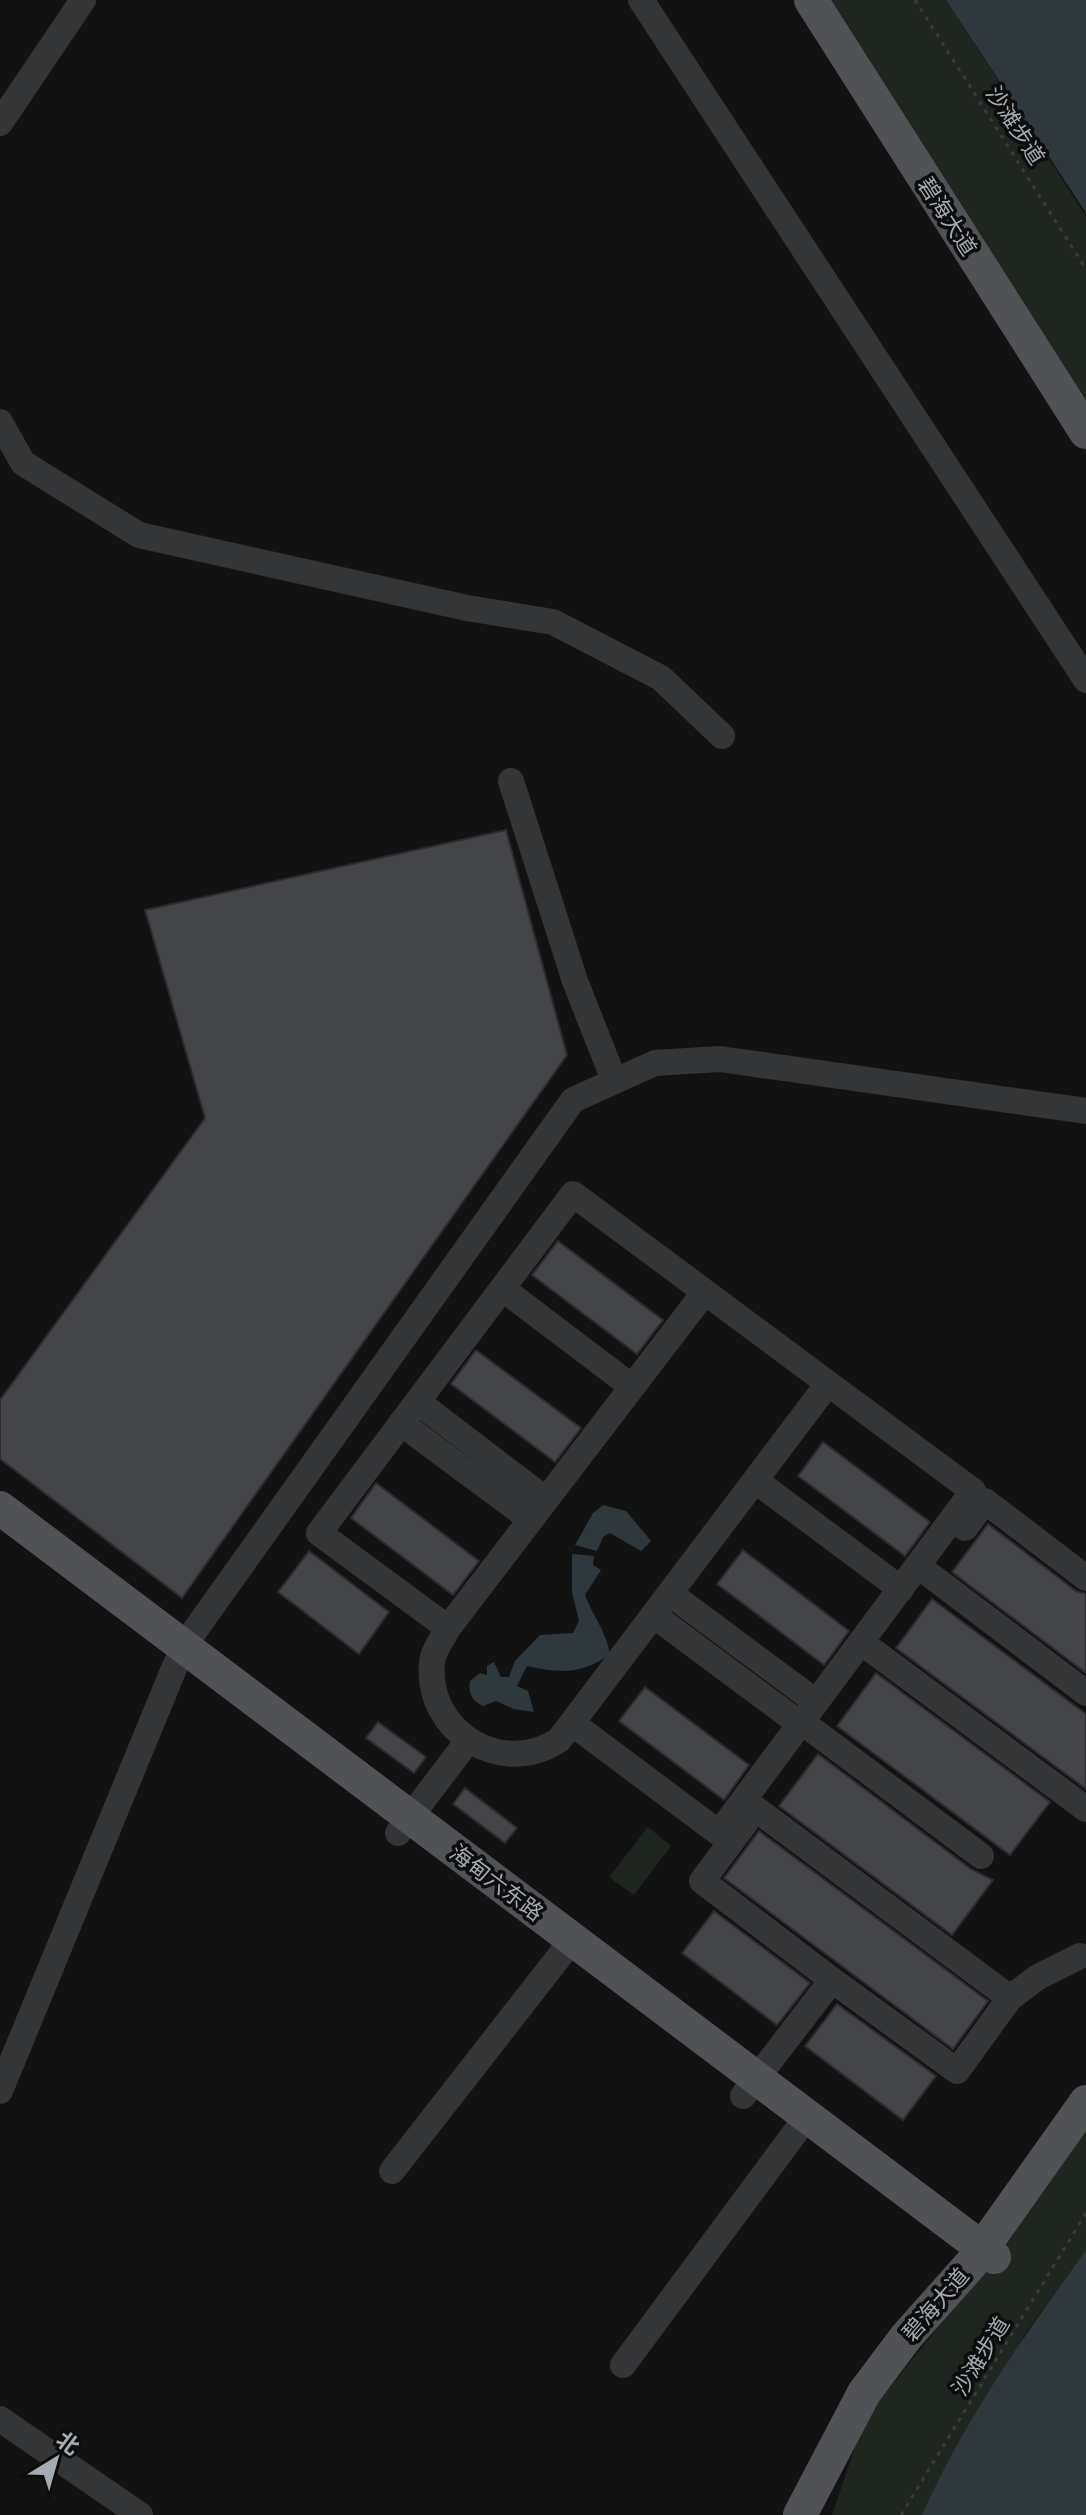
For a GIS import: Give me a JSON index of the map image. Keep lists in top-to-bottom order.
{
  "streets": {
    "main road": ["碧海大道", "海甸六东路"],
    "path": ["沙滩步道"]
  },
  "crossings": [
    ["碧海大道", "海甸六东路"]
  ],
  "north": "top right"
}
